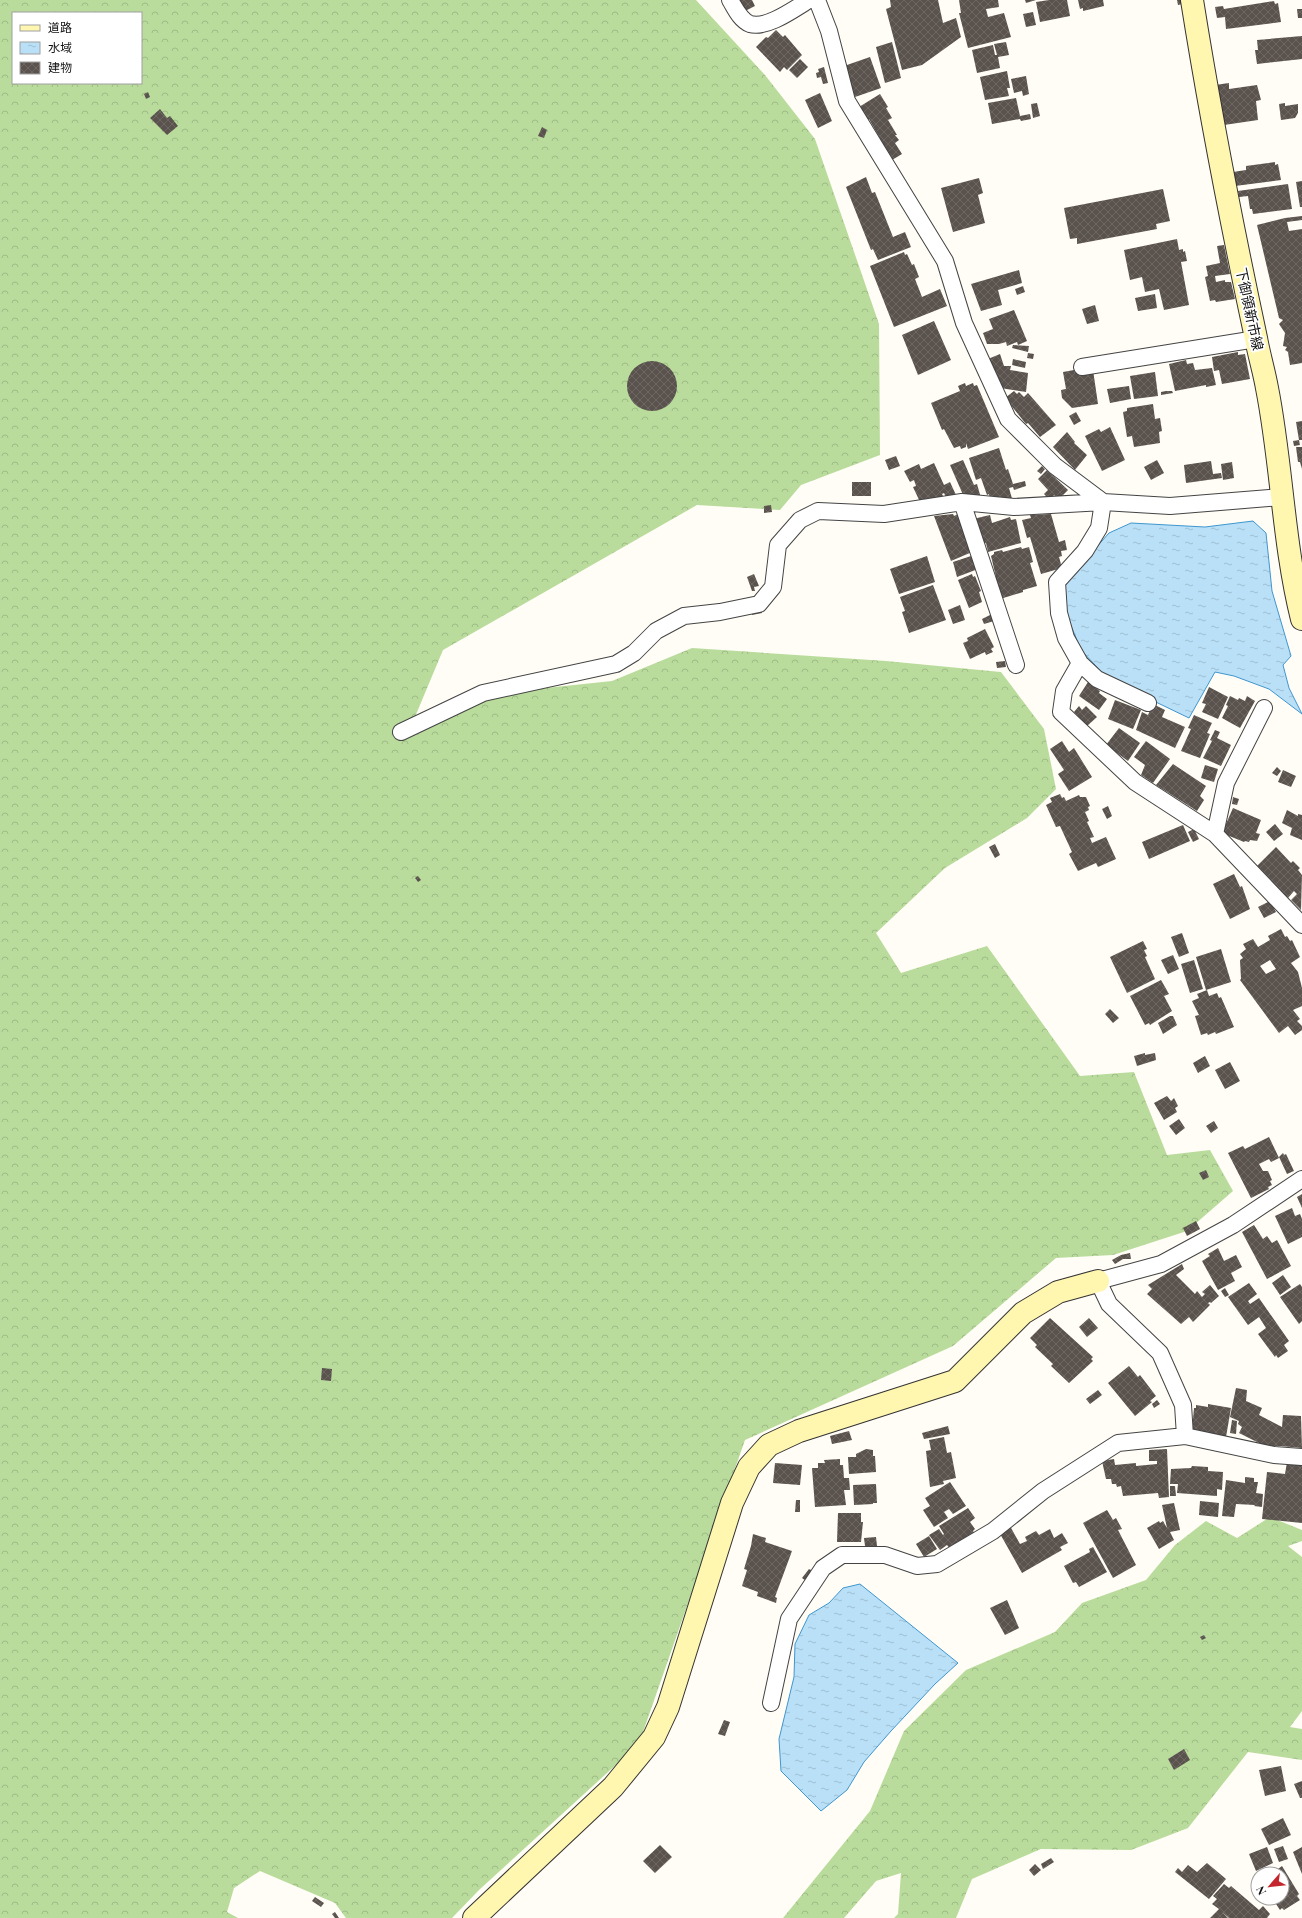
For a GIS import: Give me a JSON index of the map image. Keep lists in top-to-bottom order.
{
  "streets": {
    "street": ["下御領新市線"]
  },
  "legend": ["道路", "水域", "建物"],
  "north": "bottom left"
}
